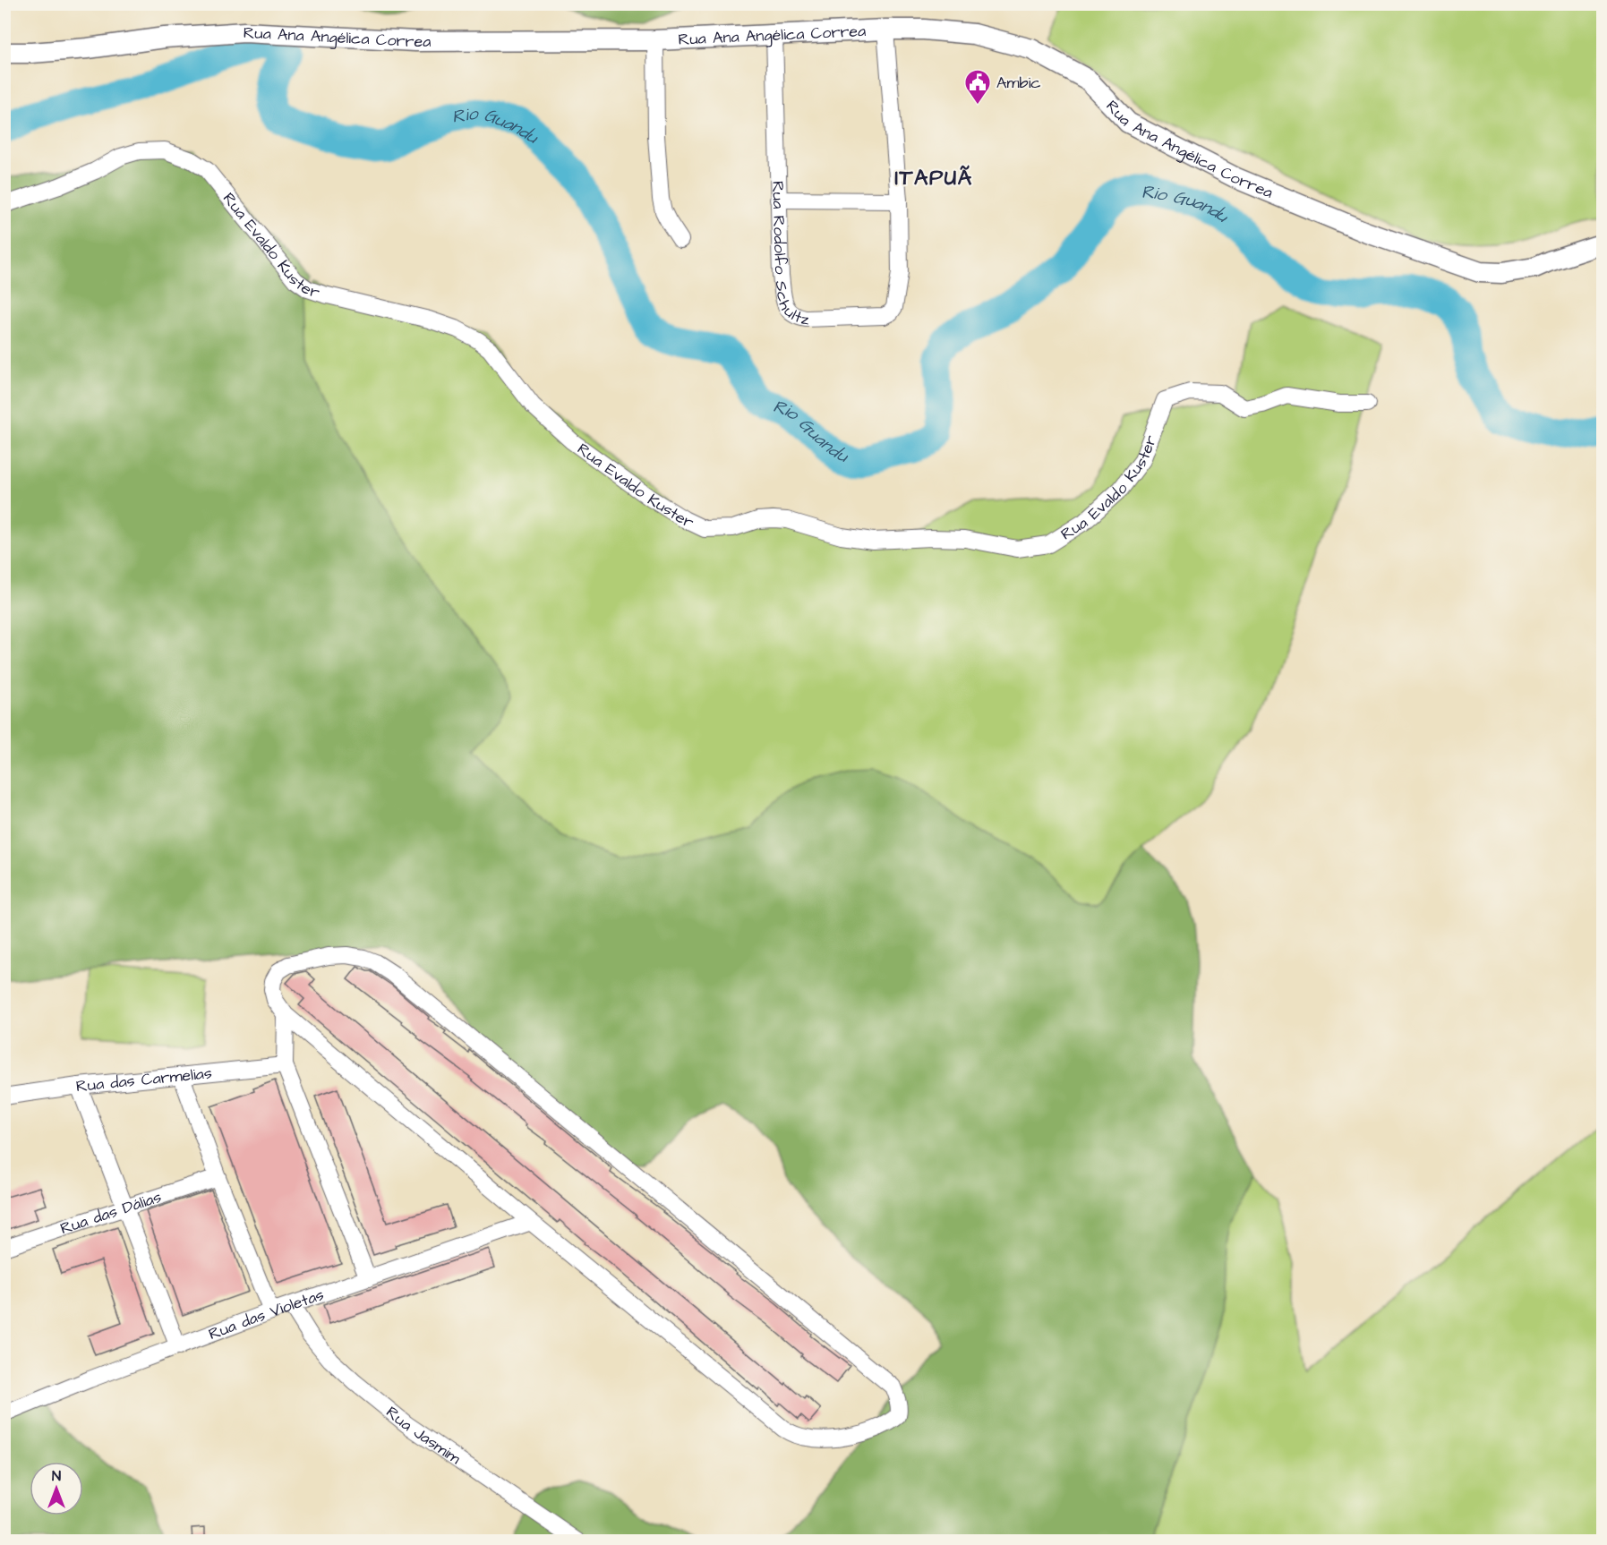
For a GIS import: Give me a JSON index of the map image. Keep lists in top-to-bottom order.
{
  "streets": {
    "street": [
      "Rua Ana Angélica Correa",
      "Rua Evaldo Kuster",
      "Rua Rodolfo Schultz",
      "Rua das Carmelias",
      "Rua das Dálias",
      "Rua das Violetas",
      "Rua Jasmim"
    ]
  },
  "crossings": [
    ["Rua Ana Angélica Correa", "Rua Rodolfo Schultz"],
    ["Rua das Violetas", "Rua Jasmim"]
  ],
  "districts": ["ITAPUÃ"],
  "water": ["Rio Guandu"],
  "places": {
    "public building": ["Ambic"]
  },
  "north": "top"
}
